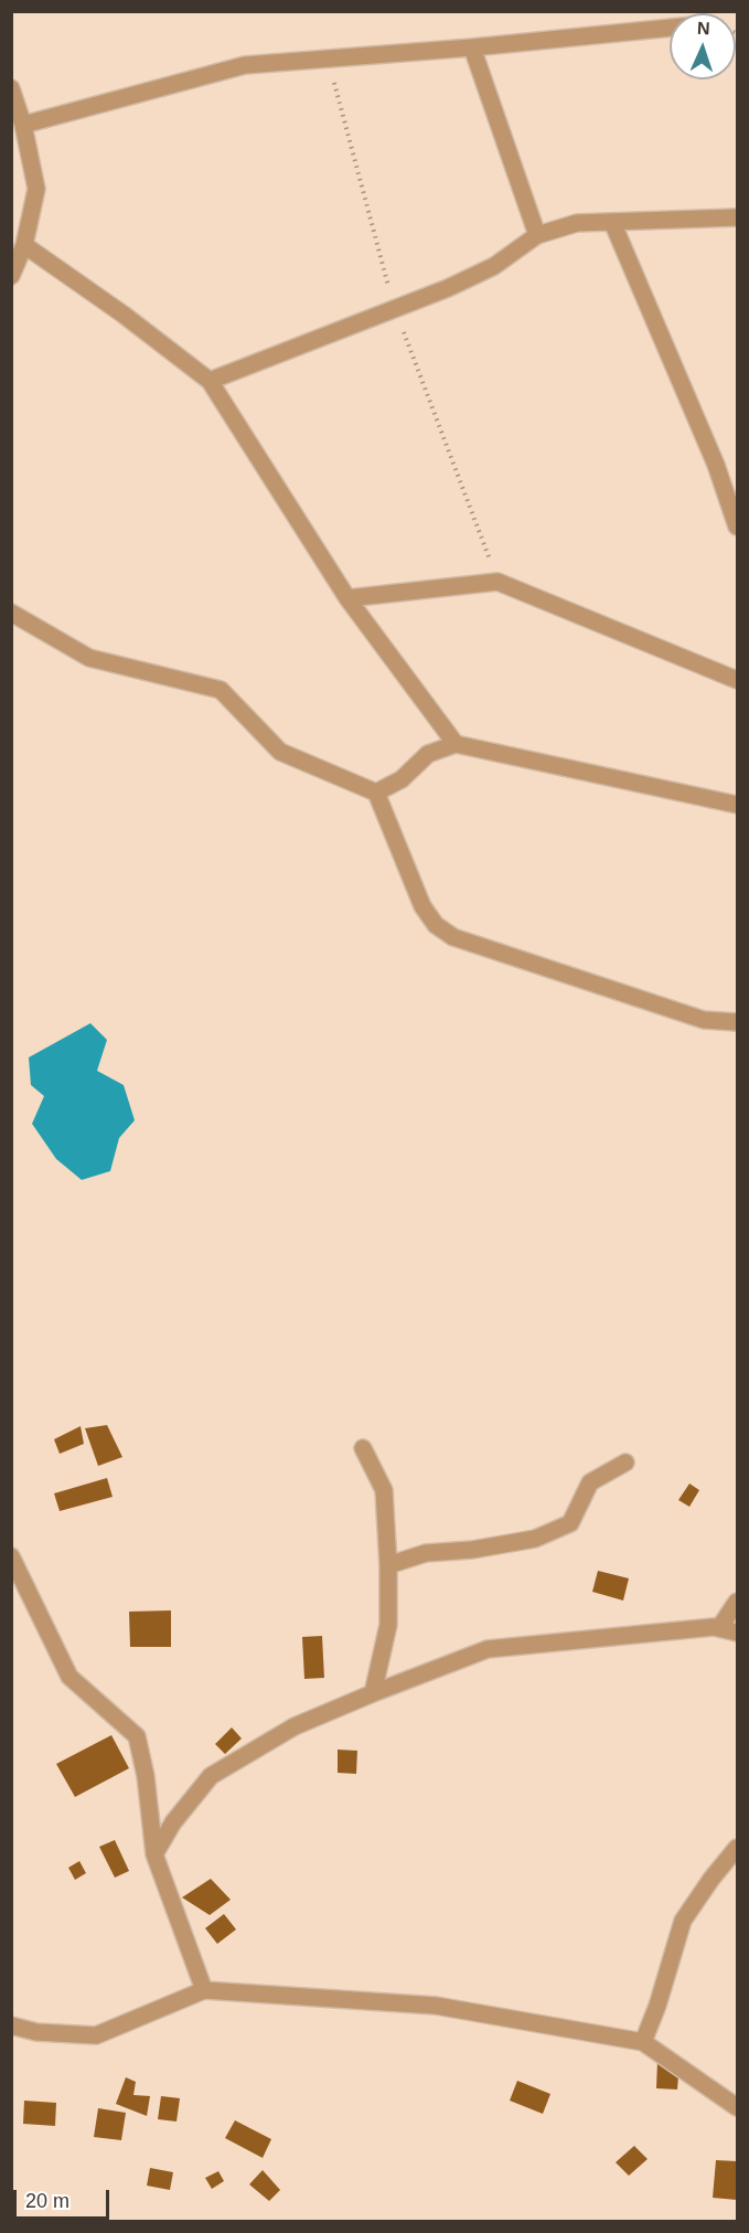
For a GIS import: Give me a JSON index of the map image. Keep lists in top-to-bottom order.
{
  "scale_bar": "20 m",
  "north": "top"
}
